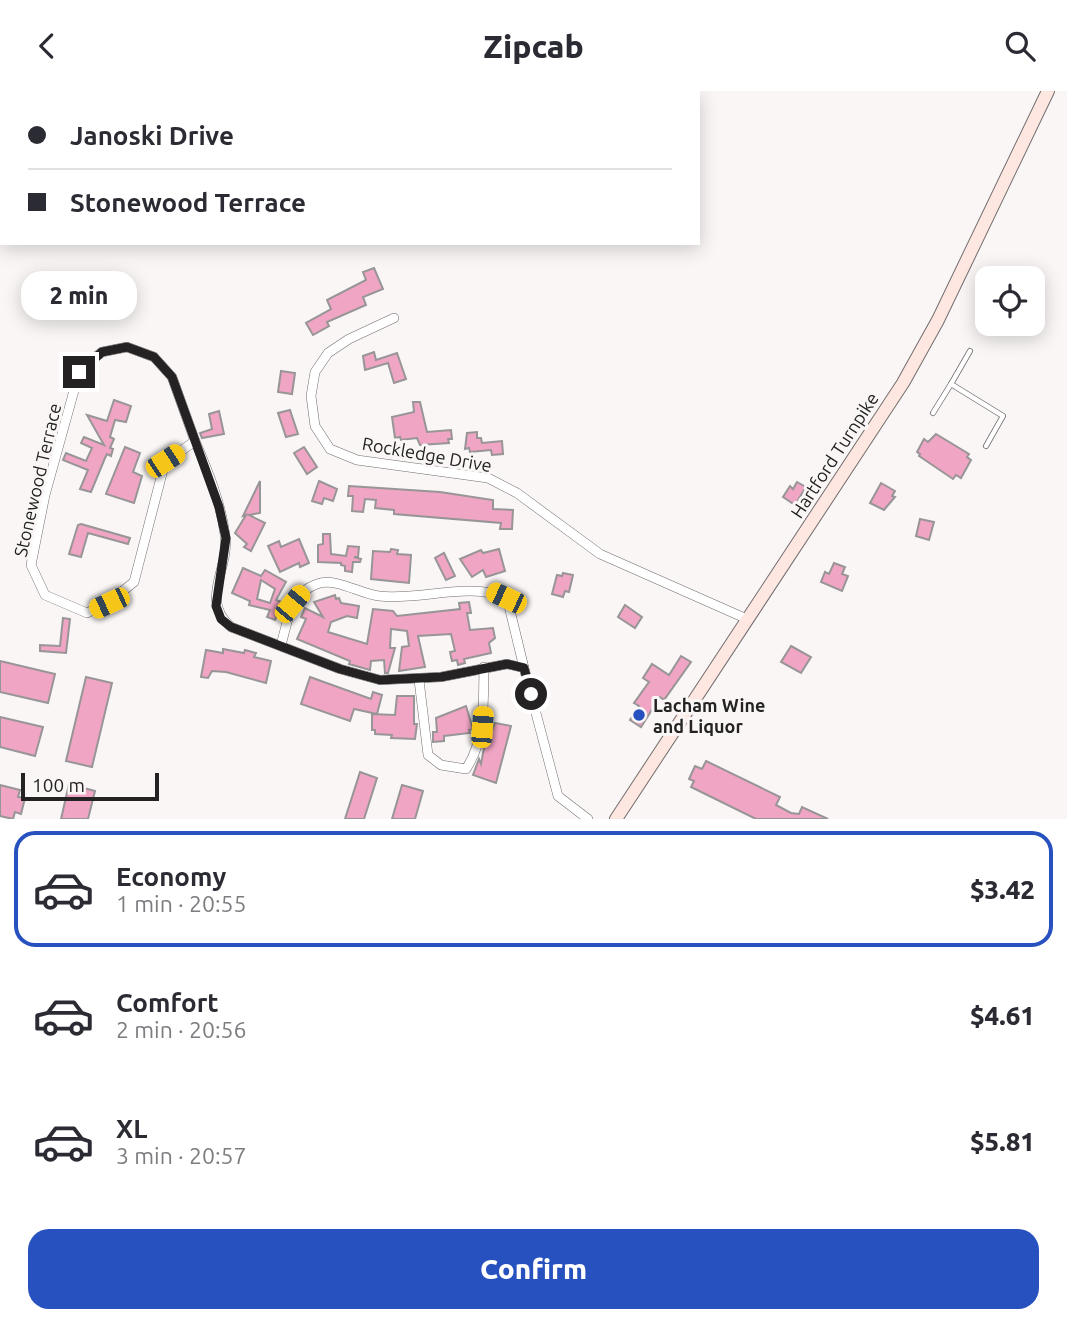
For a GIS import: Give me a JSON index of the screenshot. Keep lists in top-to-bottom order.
{
  "streets": {
    "main road": ["Hartford Turnpike"],
    "street": ["Rockledge Drive", "Stonewood Terrace"]
  },
  "crossings": [
    ["Rockledge Drive", "Hartford Turnpike"]
  ],
  "places": ["Lacham Wine and Liquor"],
  "scale_bar": "100 m",
  "page": {
    "header": "Zipcab",
    "banner": ["Janoski Drive", "Stonewood Terrace"],
    "bubble": "2 min",
    "scale": "100 m",
    "list": [
      {
        "name": "Economy",
        "note": "1 min · 20:55",
        "value": "$3.42"
      },
      {
        "name": "Comfort",
        "note": "2 min · 20:56",
        "value": "$4.61"
      },
      {
        "name": "XL",
        "note": "3 min · 20:57",
        "value": "$5.81"
      }
    ],
    "buttons": "Confirm"
  }
}
